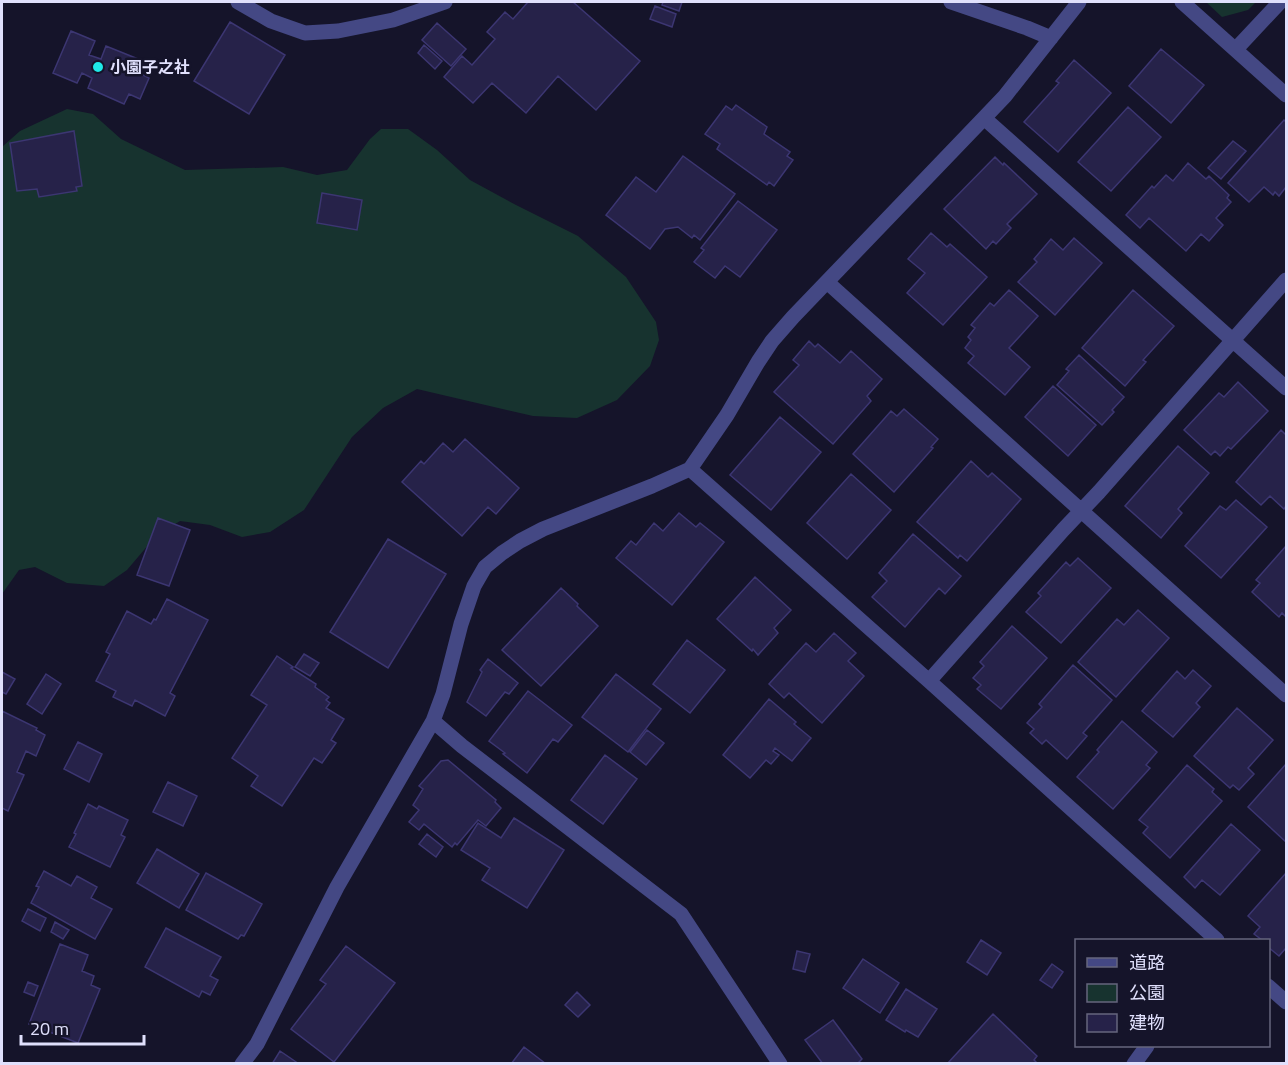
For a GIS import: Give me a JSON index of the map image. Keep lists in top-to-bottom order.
{
  "places": ["小園子之社"],
  "legend": ["道路", "公園", "建物"],
  "scale_bar": "20 m"
}
